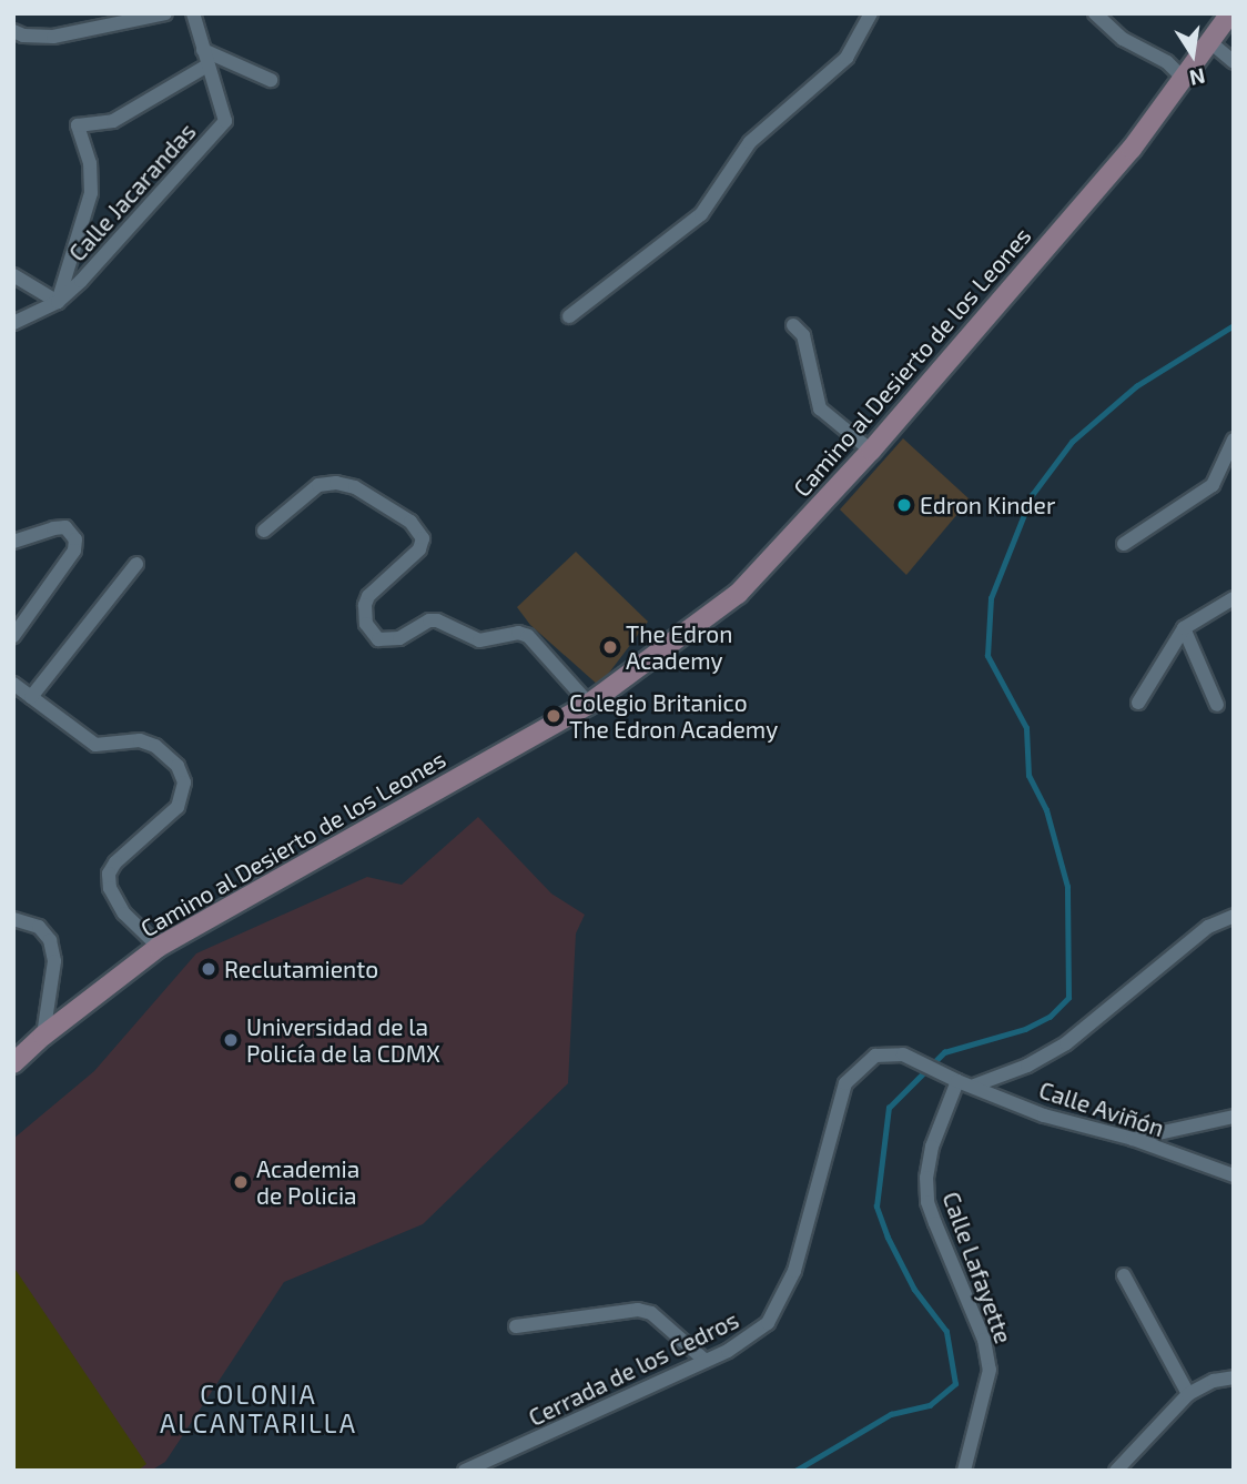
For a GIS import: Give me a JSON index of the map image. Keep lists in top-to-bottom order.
{
  "streets": {
    "main road": ["Camino al Desierto de los Leones"],
    "street": [
      "Calle Jacarandas",
      "Calle Aviñón",
      "Calle Lafayette",
      "Cerrada de los Cedros"
    ]
  },
  "crossings": [
    ["Calle Aviñón", "Calle Lafayette"],
    ["Calle Aviñón", "Cerrada de los Cedros"],
    ["Calle Lafayette", "Cerrada de los Cedros"]
  ],
  "districts": ["COLONIA ALCANTARILLA"],
  "places": [
    "Edron Kinder",
    "The Edron Academy",
    "Colegio Britanico The Edron Academy",
    "Reclutamiento",
    "Universidad de la Policía de la CDMX",
    "Academia de Policia"
  ],
  "north": "bottom"
}
